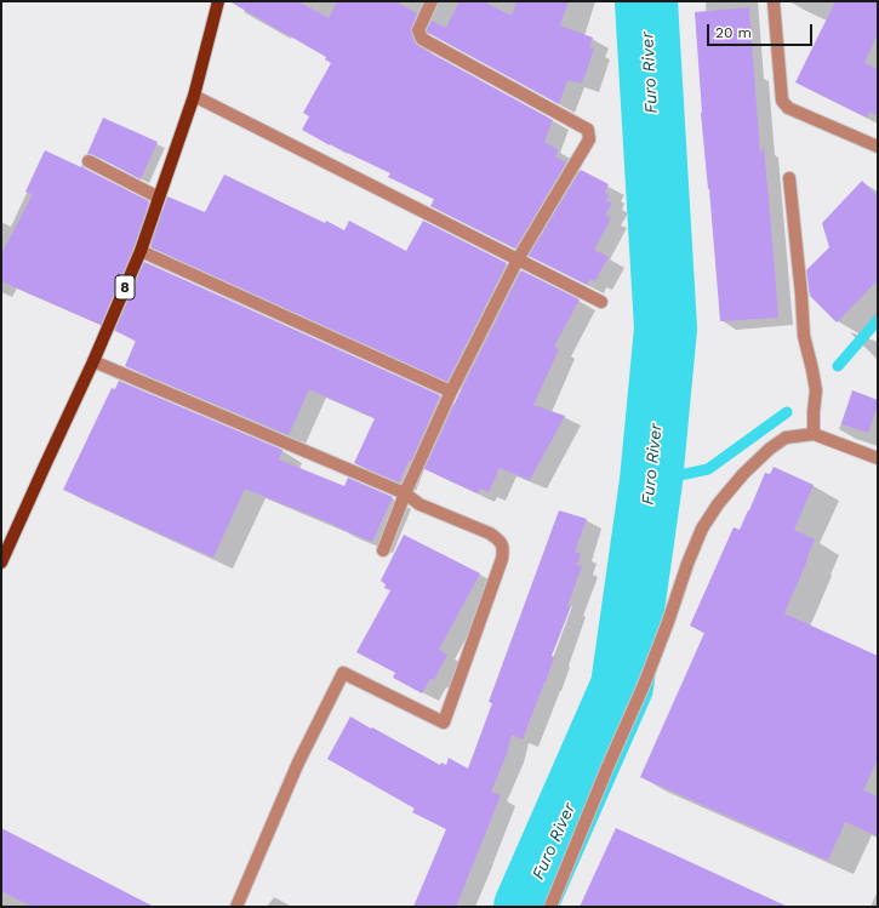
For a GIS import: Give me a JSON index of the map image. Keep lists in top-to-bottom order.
{
  "streets": {
    "main road": ["8"]
  },
  "water": ["Furo River"],
  "scale_bar": "20 m"
}
